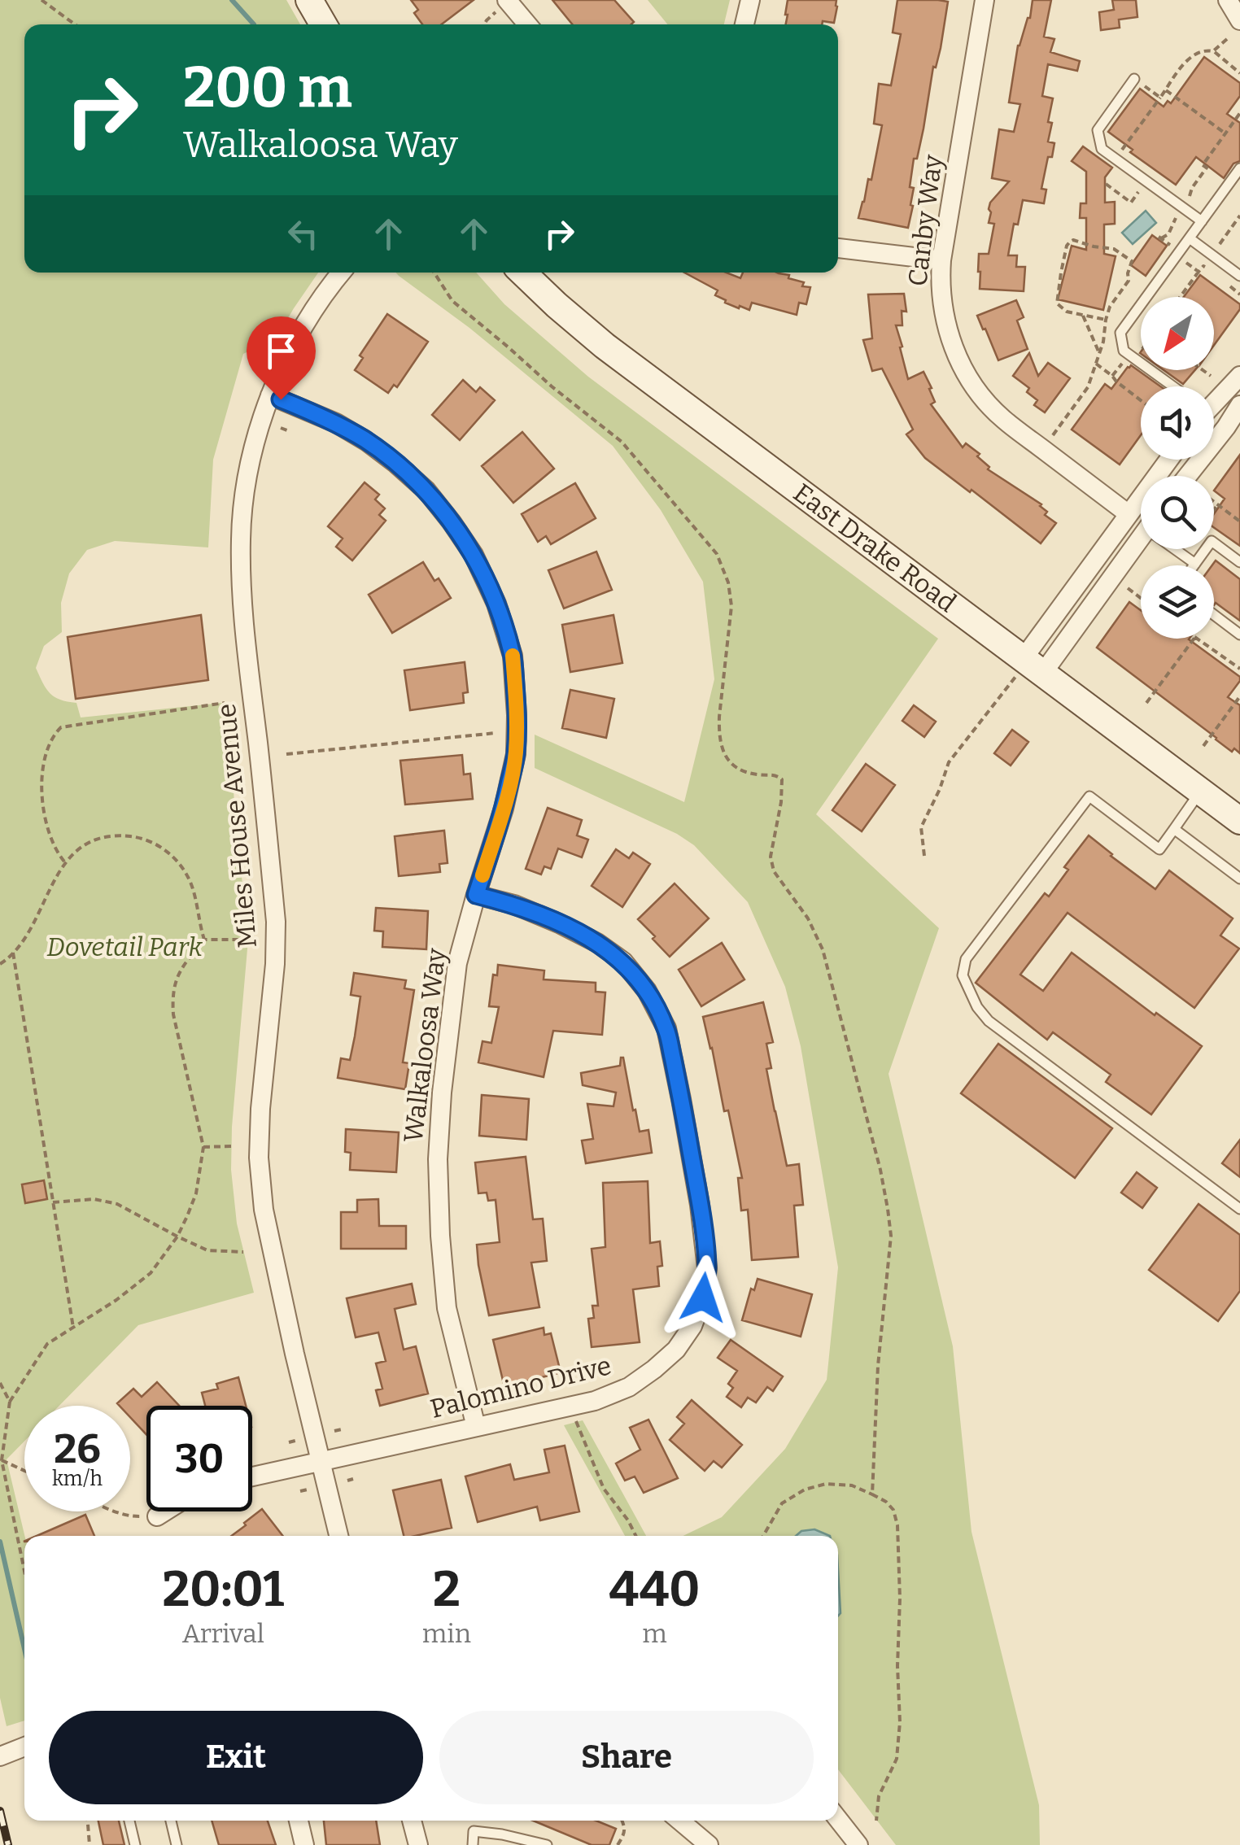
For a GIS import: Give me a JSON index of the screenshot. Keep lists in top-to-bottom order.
{
  "streets": {
    "main road": ["East Drake Road"],
    "street": [
      "Canby Way",
      "Miles House Avenue",
      "Walkaloosa Way",
      "Palomino Drive"
    ]
  },
  "crossings": [
    ["Miles House Avenue", "Walkaloosa Way"],
    ["Miles House Avenue", "Palomino Drive"],
    ["Walkaloosa Way", "Palomino Drive"]
  ],
  "parks": ["Dovetail Park"],
  "north": "bottom left",
  "page": {
    "turn": ["200 m", "Walkaloosa Way"],
    "speed": "26 km/h",
    "limit": "30",
    "eta": [
      "20:01",
      "Arrival",
      "2",
      "min",
      "440",
      "m"
    ],
    "buttons": ["Exit", "Share"]
  }
}
